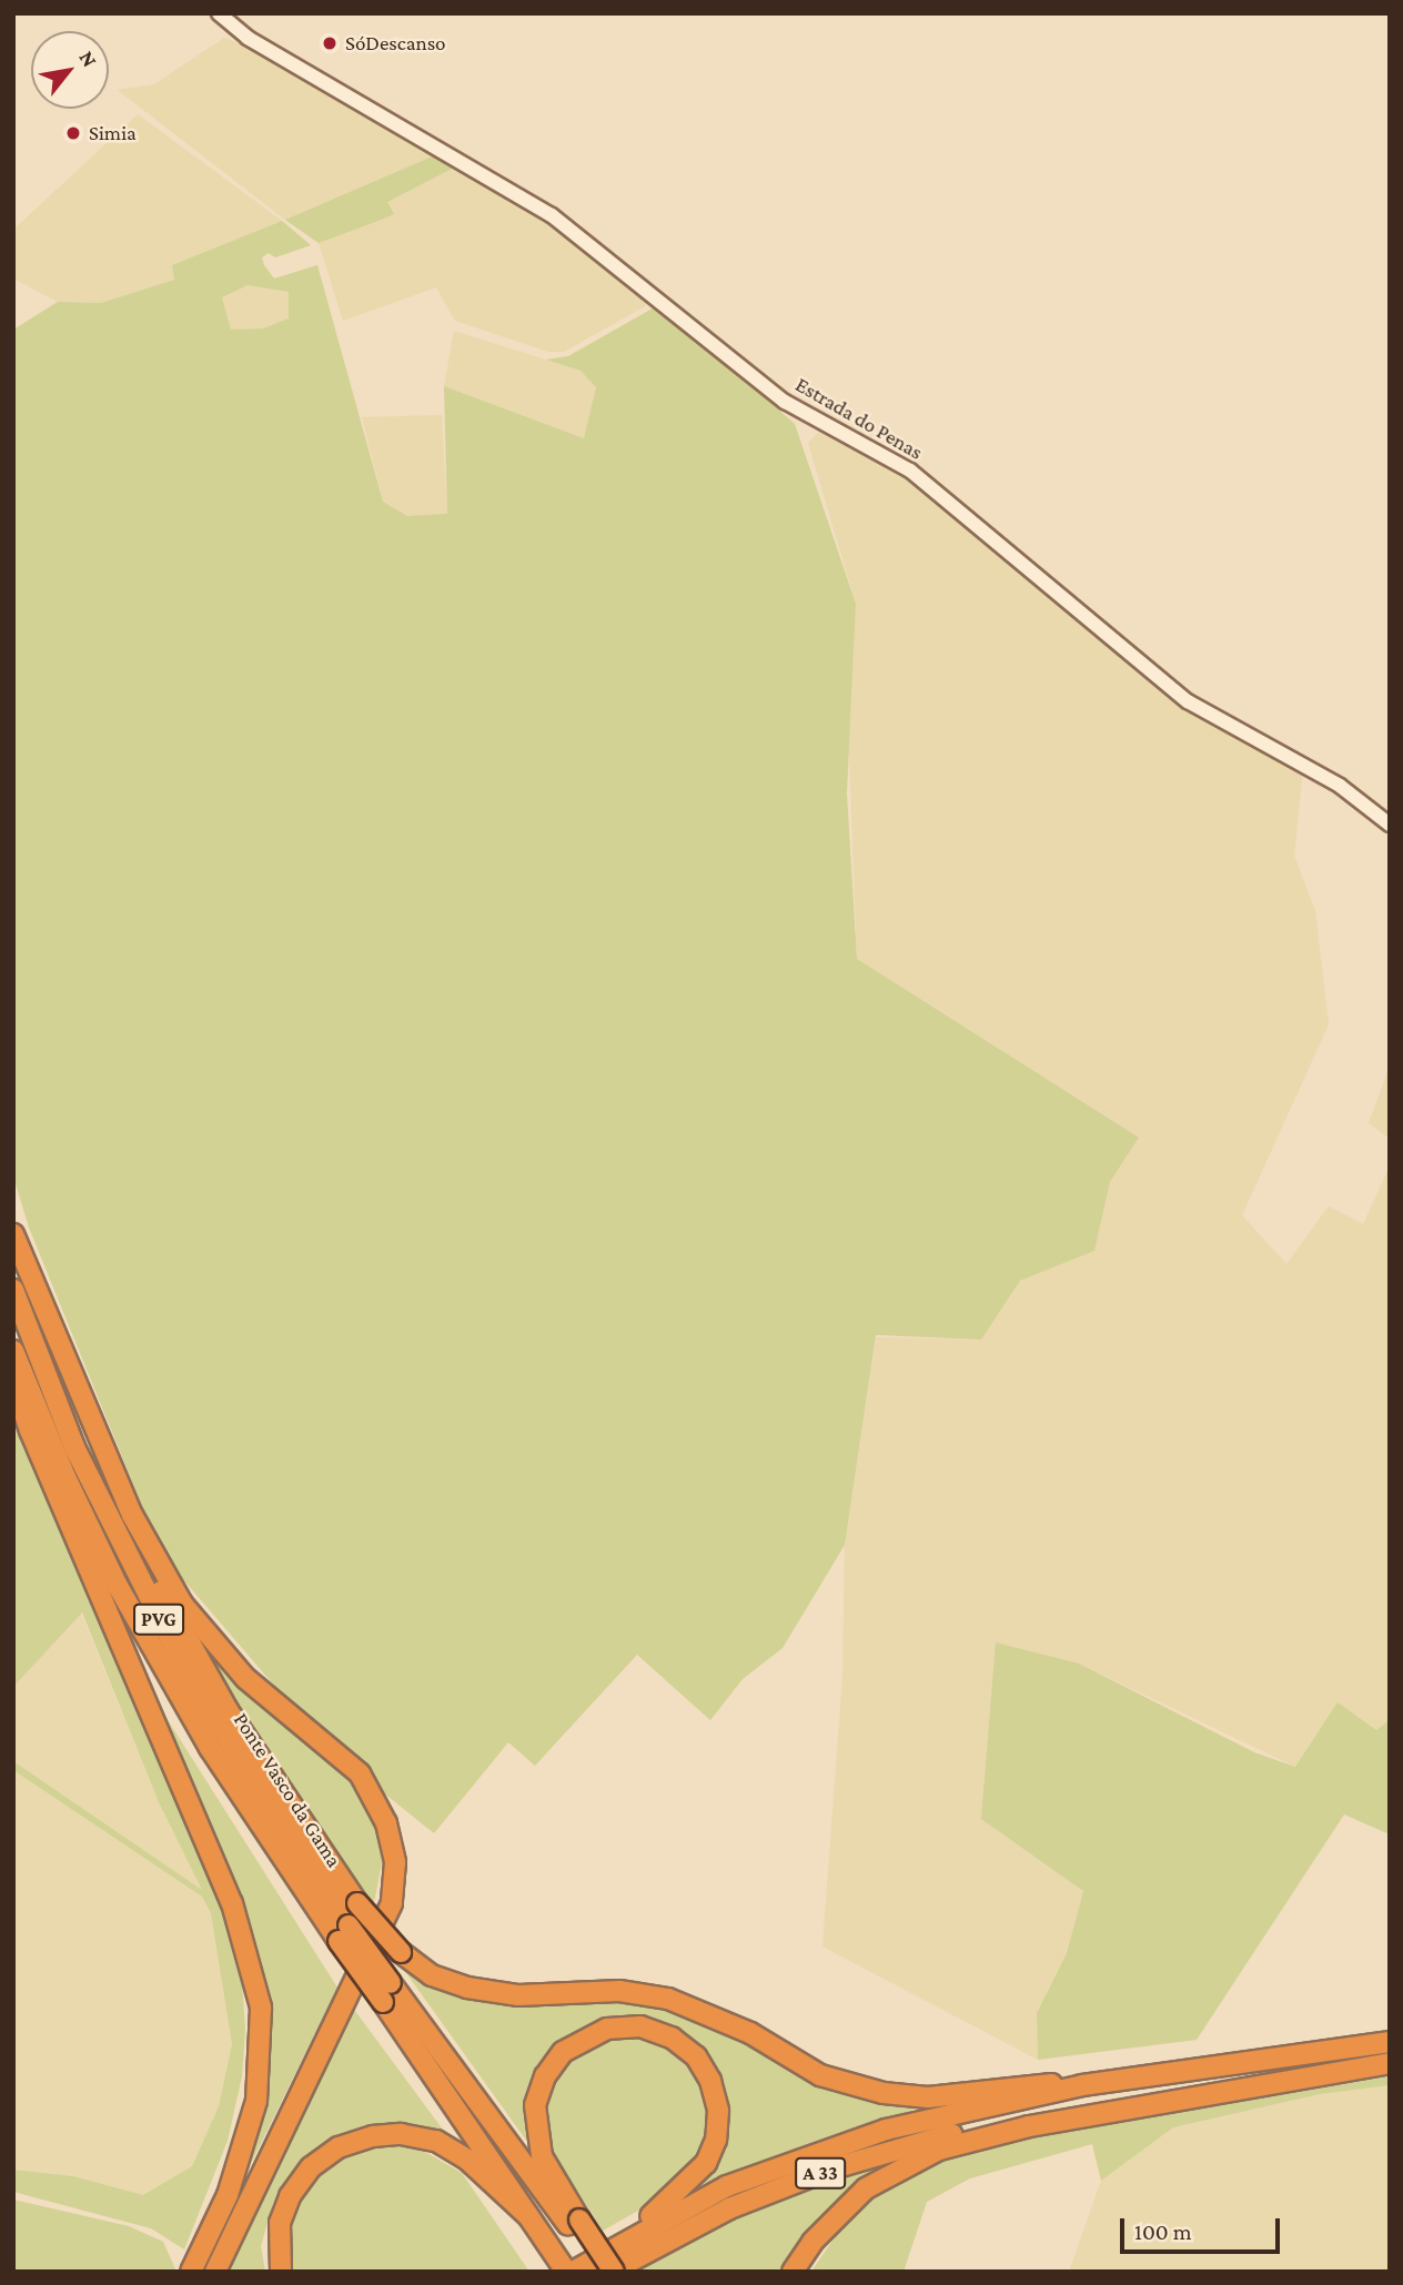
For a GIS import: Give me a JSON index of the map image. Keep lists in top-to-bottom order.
{
  "streets": {
    "highway": ["PVG", "Ponte Vasco da Gama", "A 33"],
    "street": ["Estrada do Penas"]
  },
  "places": ["SóDescanso", "Simia"],
  "scale_bar": "100 m",
  "north": "top right"
}
